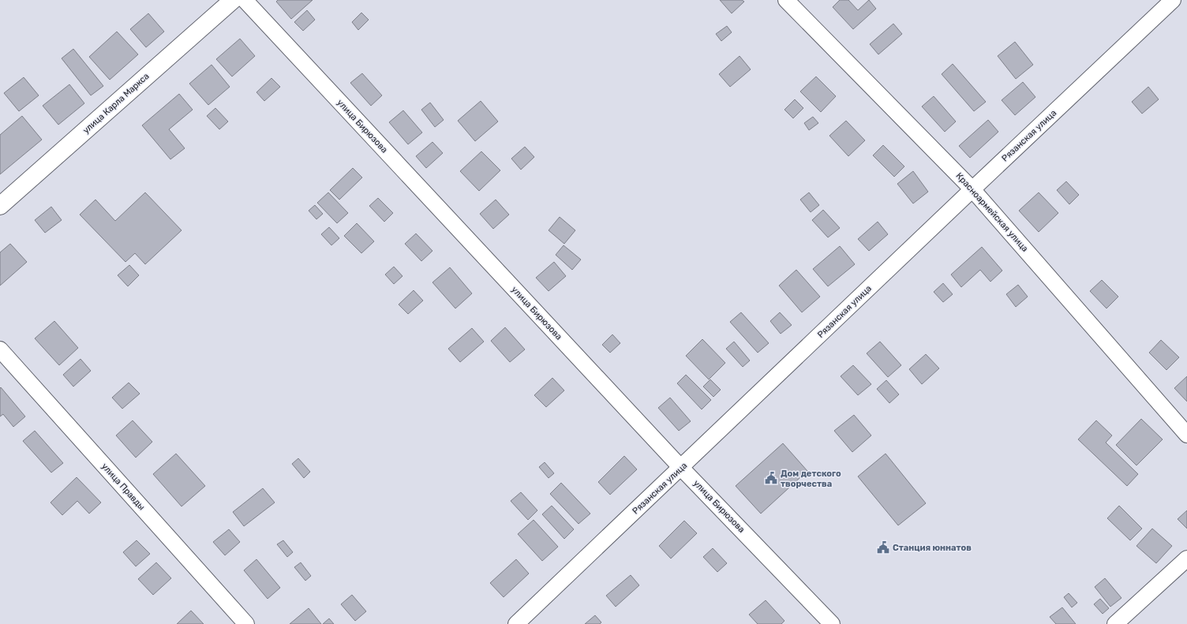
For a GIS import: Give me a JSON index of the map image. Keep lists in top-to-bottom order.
{
  "streets": {
    "main road": ["улица Карла Маркса"],
    "street": [
      "улица Бирюзова",
      "Рязанская улица",
      "Красноармейская улица",
      "улица Правды"
    ]
  },
  "crossings": [
    ["улица Бирюзова", "Рязанская улица"],
    ["Рязанская улица", "Красноармейская улица"]
  ],
  "places": {
    "public building": ["Дом детского творчества", "Станция юннатов"]
  }
}
